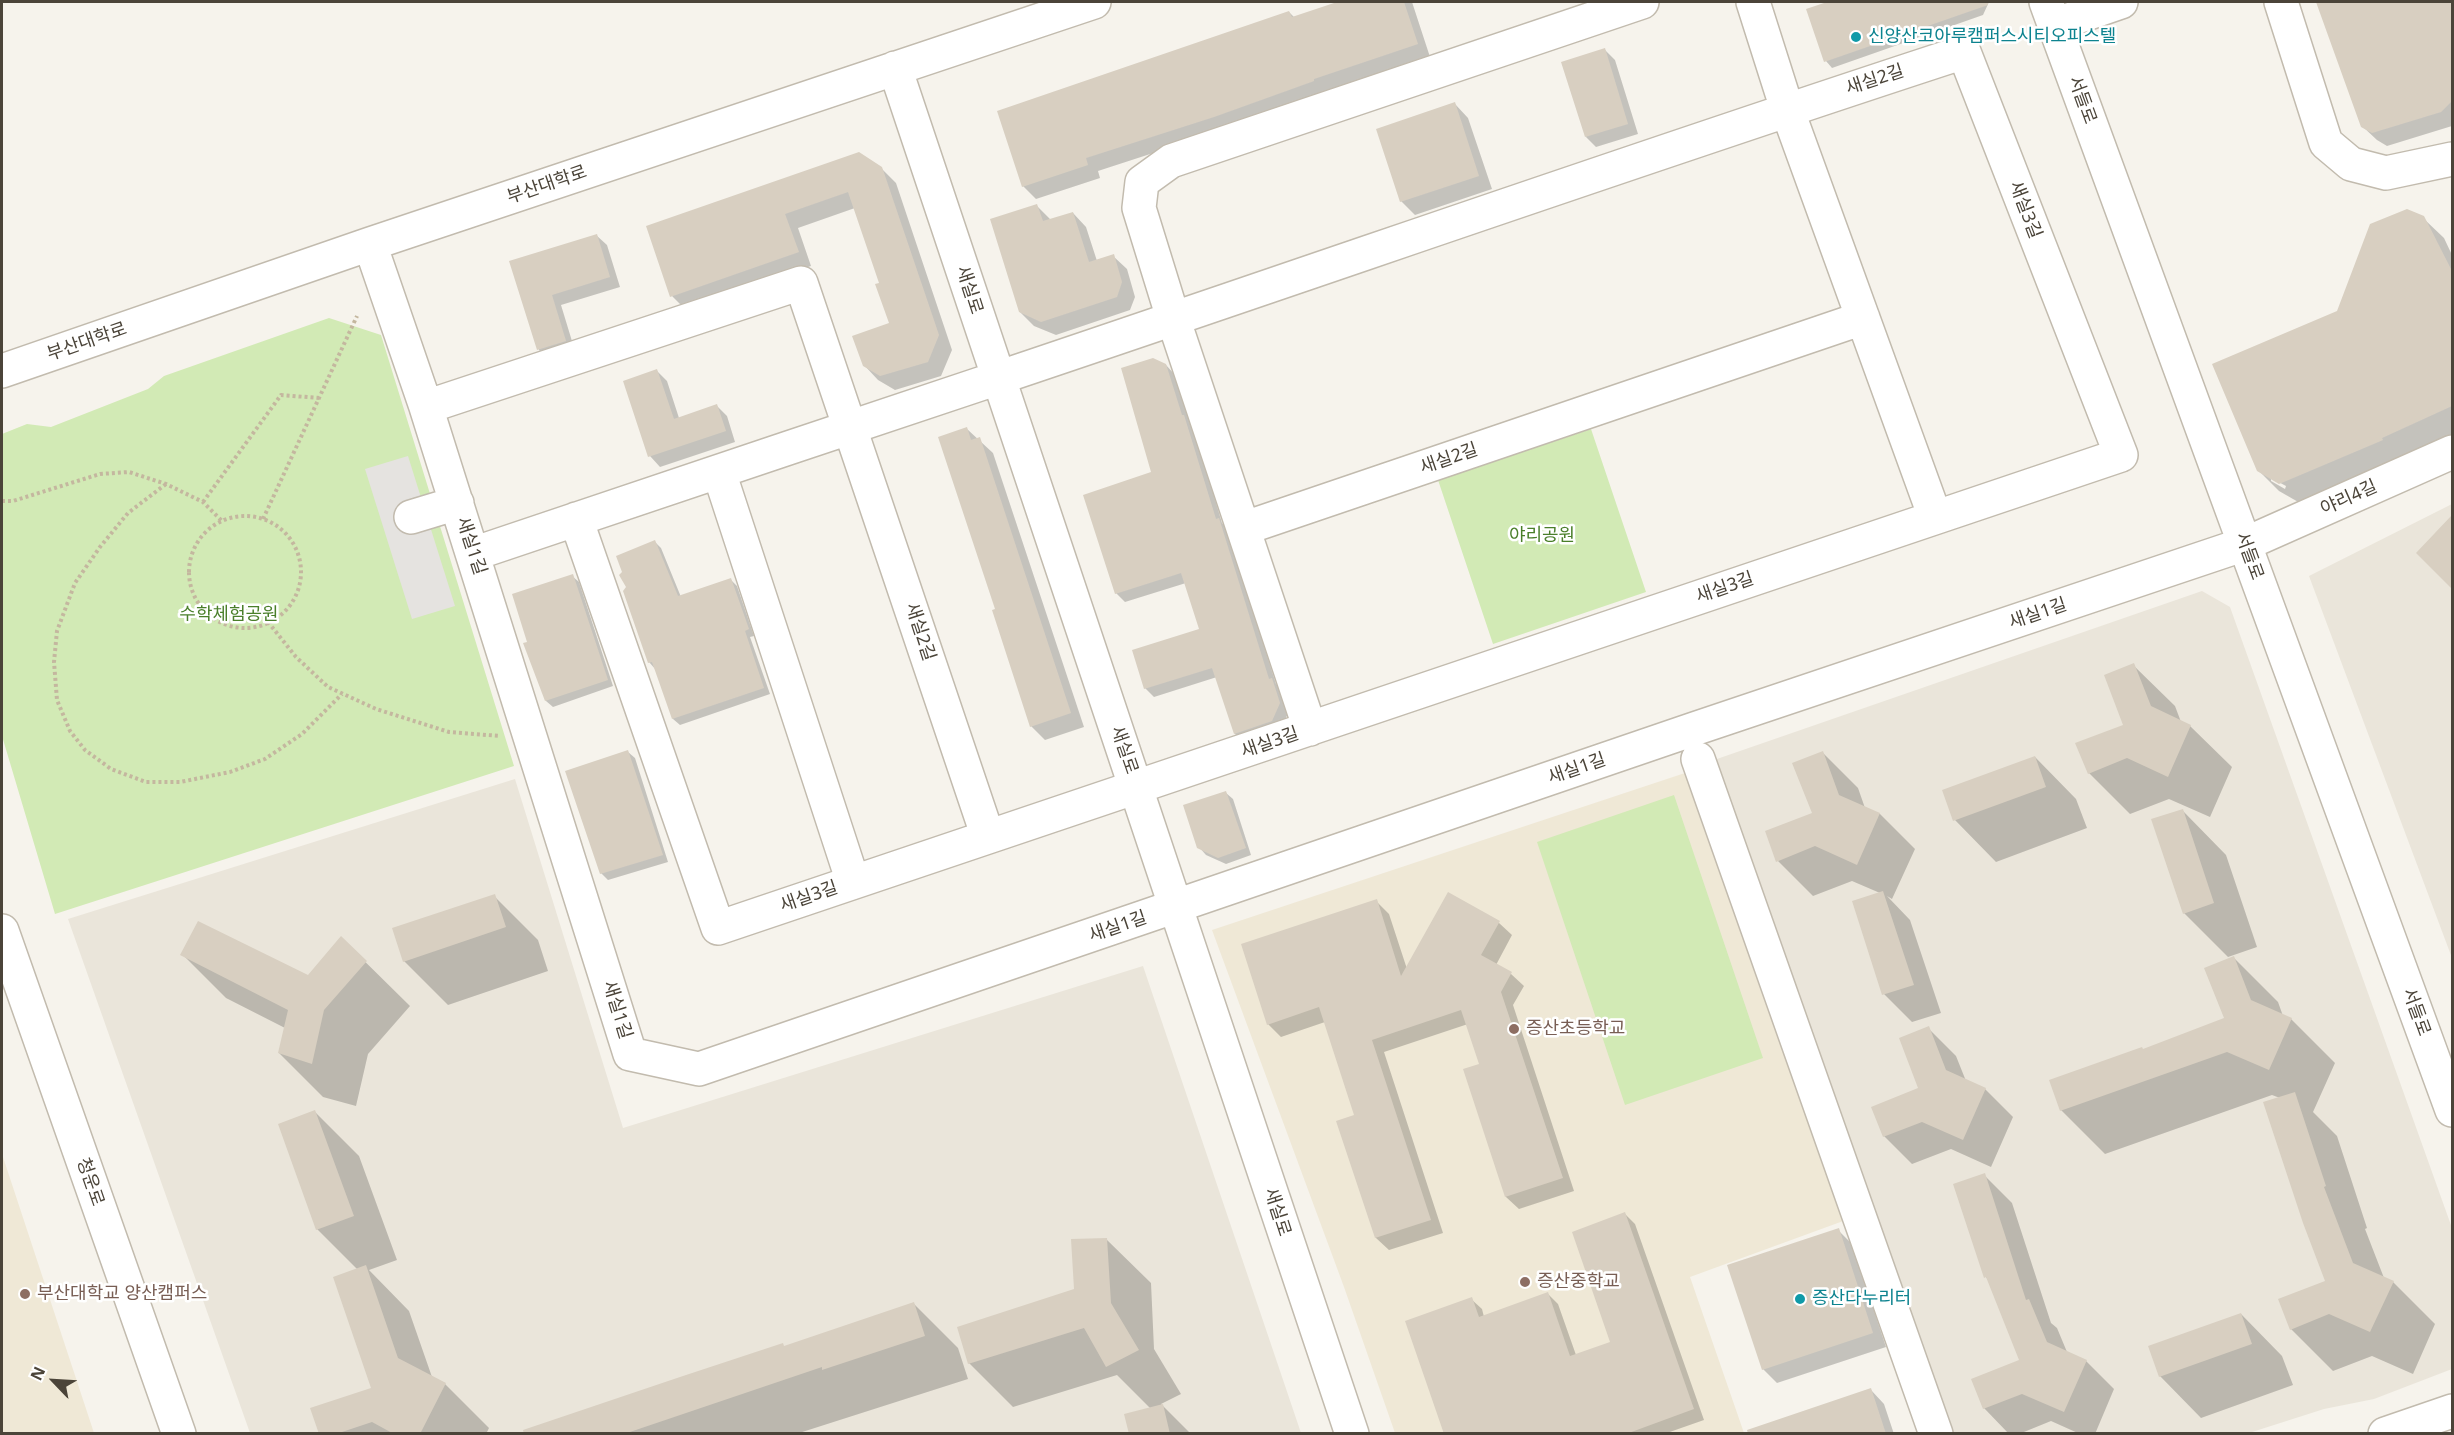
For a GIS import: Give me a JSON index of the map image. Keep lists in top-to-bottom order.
{
  "streets": {
    "street": [
      "새실2길",
      "서들로",
      "부산대학로",
      "새실3길",
      "새실로",
      "야리4길",
      "새실1길",
      "청운로"
    ]
  },
  "crossings": [
    ["새실2길", "새실3길"],
    ["새실2길", "새실로"],
    ["새실2길", "새실1길"],
    ["서들로", "야리4길"],
    ["서들로", "새실1길"],
    ["부산대학로", "새실로"],
    ["부산대학로", "새실1길"],
    ["새실3길", "새실로"],
    ["새실로", "새실1길"],
    ["야리4길", "새실1길"]
  ],
  "parks": ["야리공원", "수학체험공원"],
  "places": [
    "신양산코아루캠퍼스시티오피스텔",
    "증산초등학교",
    "증산중학교",
    "부산대학교 양산캠퍼스",
    "증산다누리터"
  ],
  "north": "top left"
}
